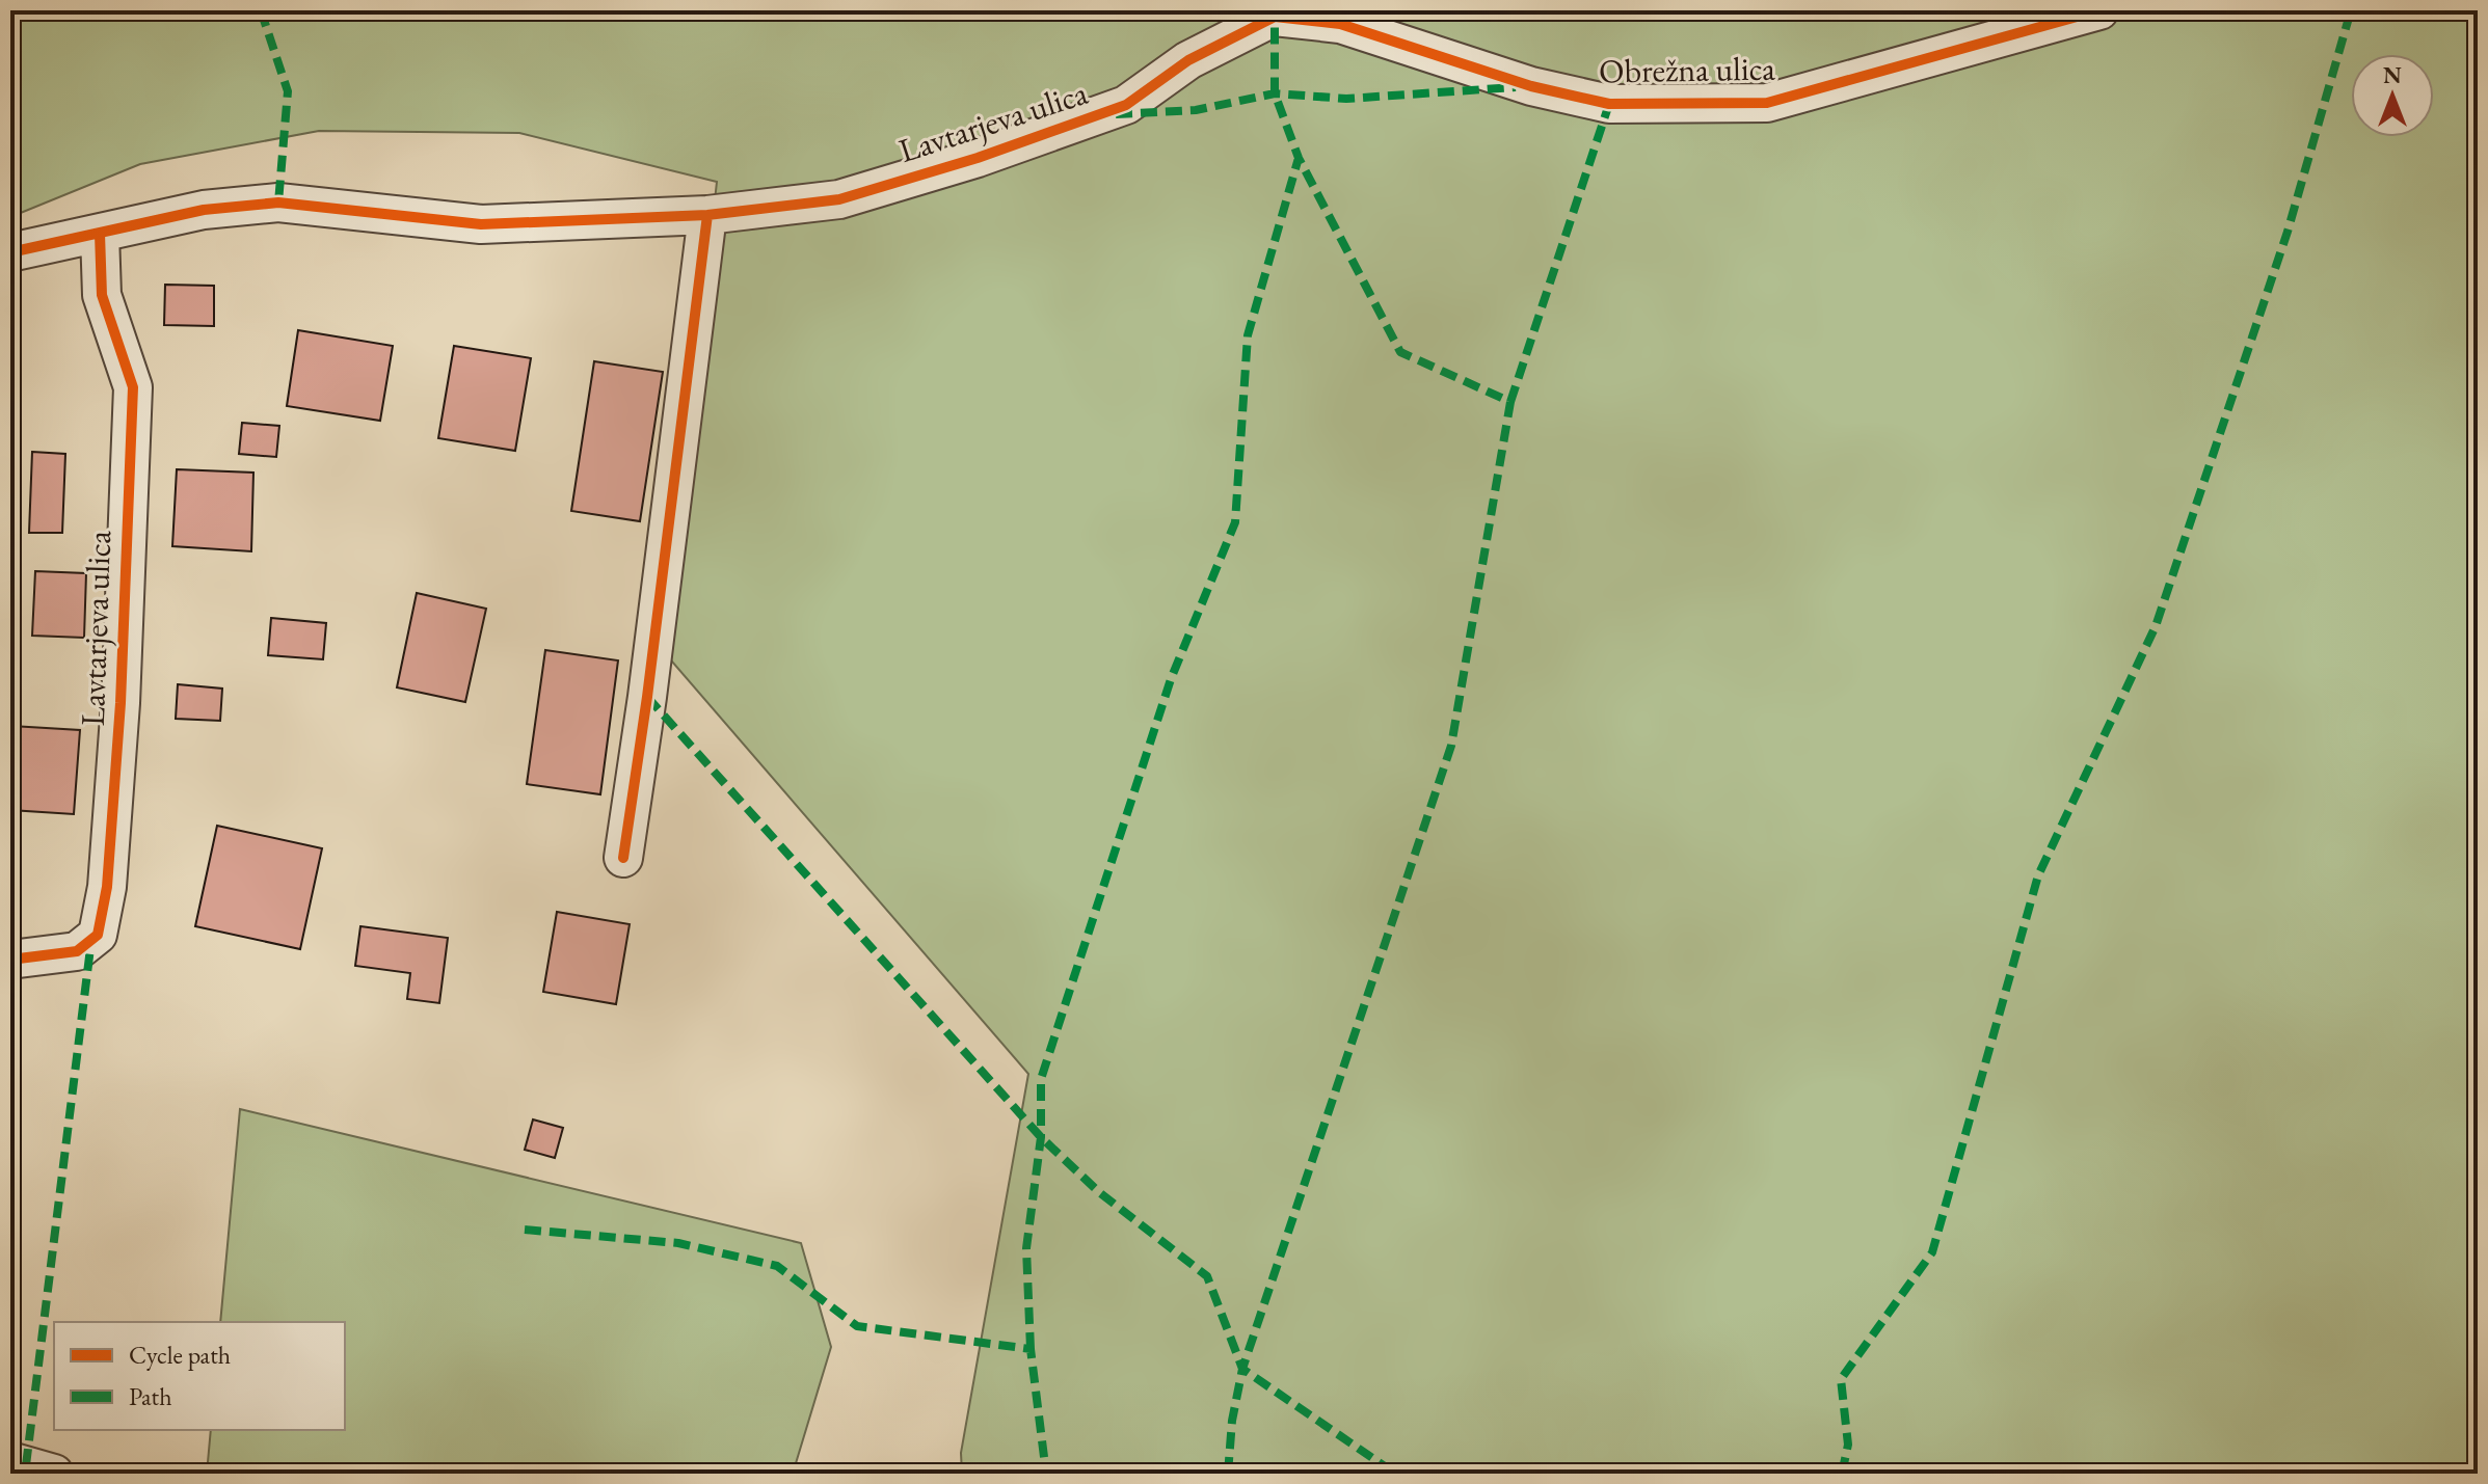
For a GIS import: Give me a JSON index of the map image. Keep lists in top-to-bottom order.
{
  "streets": {
    "street": ["Obrežna ulica", "Lavtarjeva ulica"]
  },
  "crossings": [
    ["Obrežna ulica", "Lavtarjeva ulica"]
  ],
  "legend": ["Cycle path", "Path"],
  "north": "top"
}
